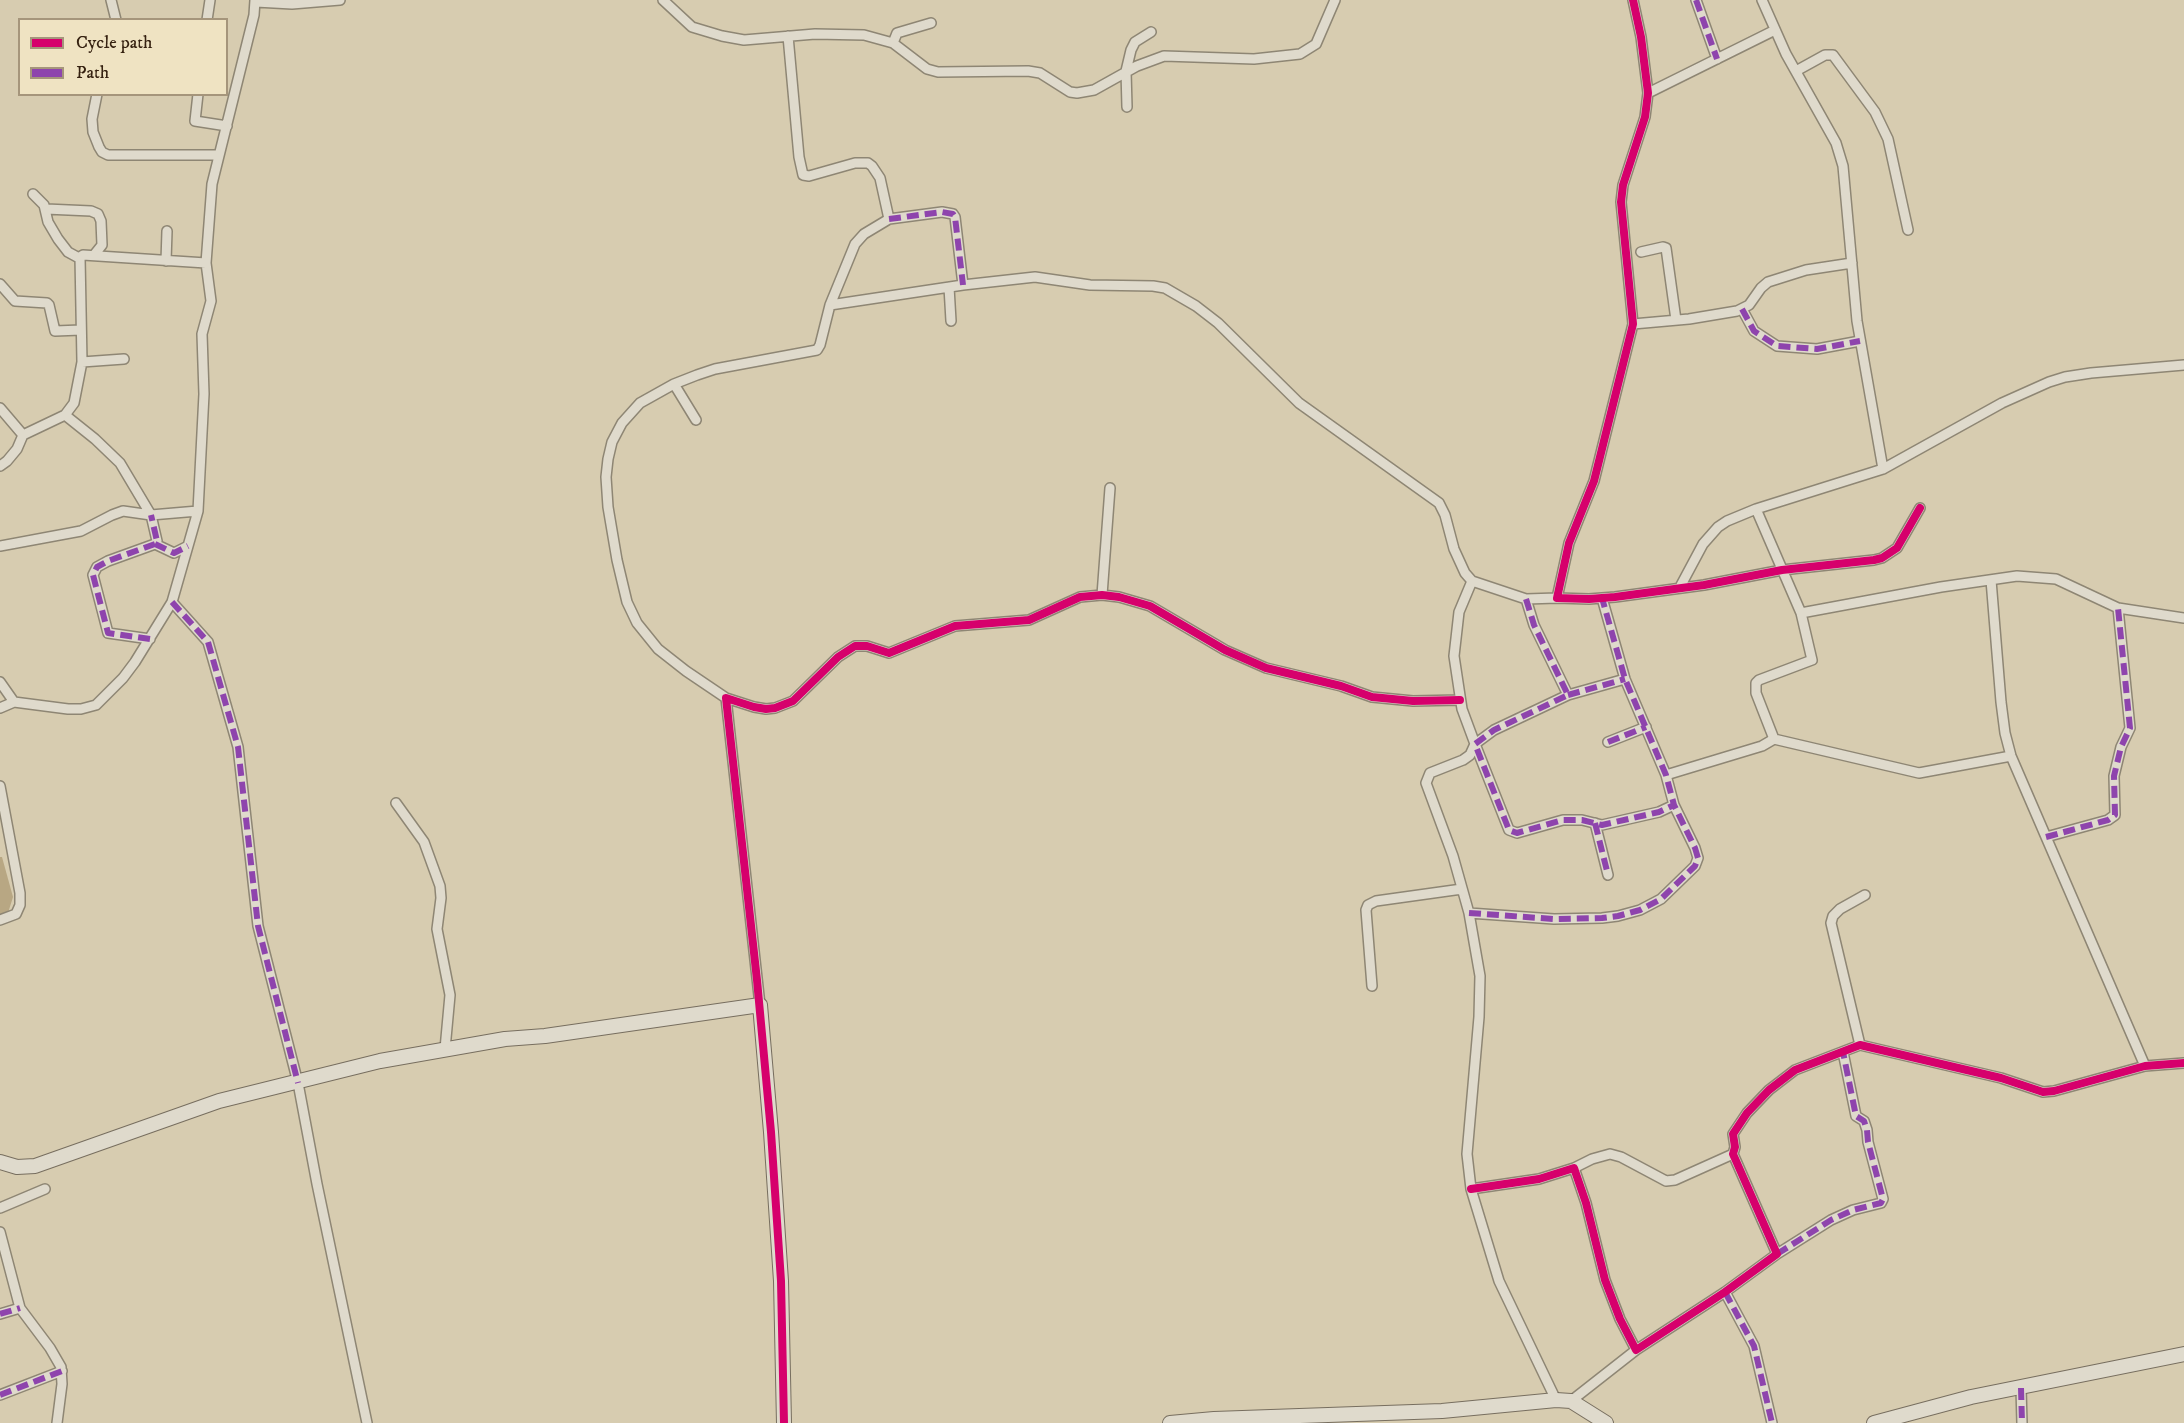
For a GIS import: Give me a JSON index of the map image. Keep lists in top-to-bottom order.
{
  "legend": ["Cycle path", "Path"]
}
